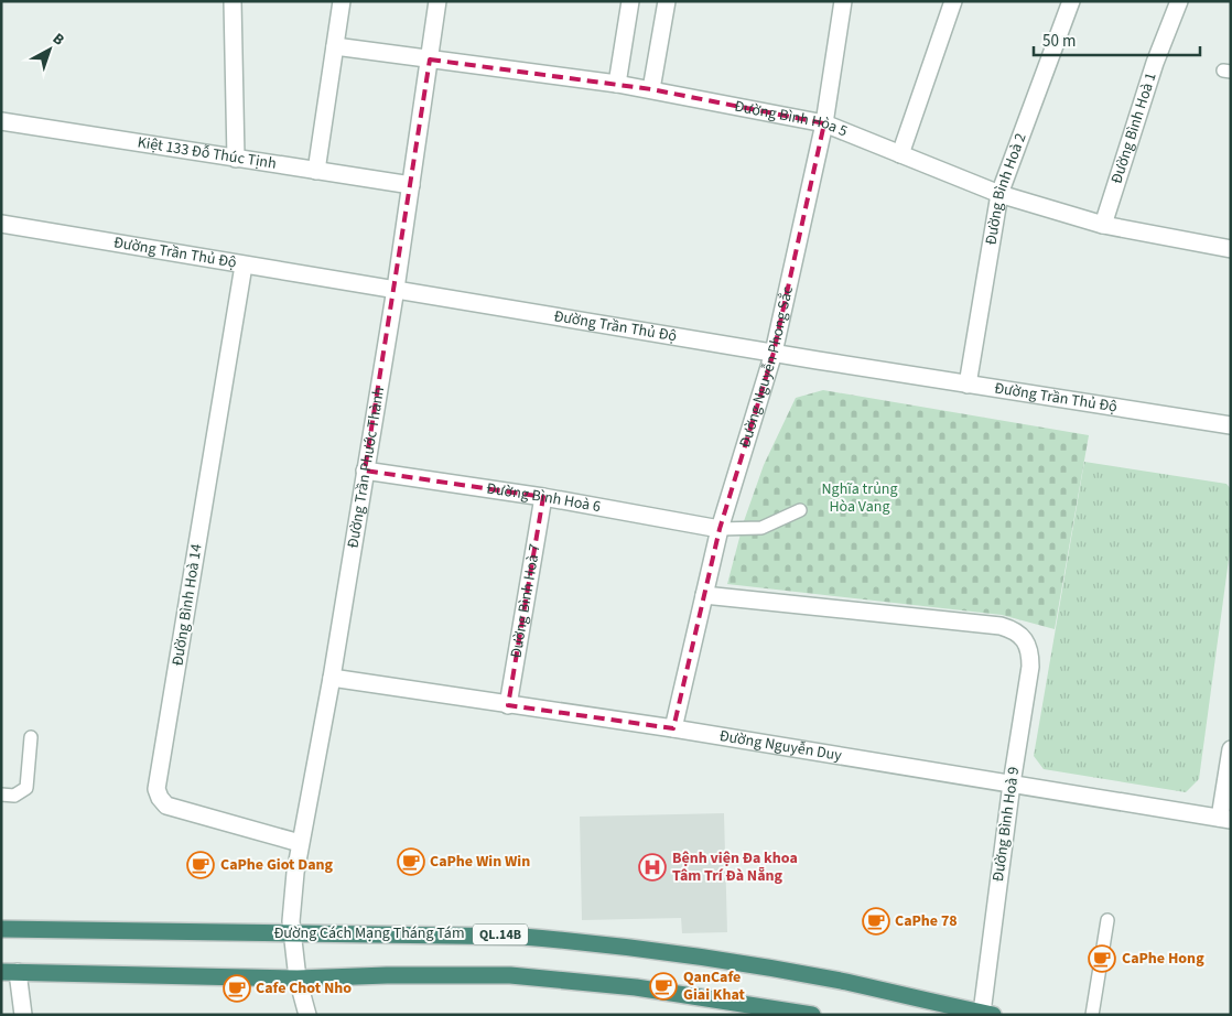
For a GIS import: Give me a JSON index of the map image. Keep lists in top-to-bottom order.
{
  "streets": {
    "highway": ["Đường Cách Mạng Tháng Tám", "QL.14B"],
    "street": [
      "Đường Bình Hòa 5",
      "Đường Bình Hoà 1",
      "Kiệt 133 Đỗ Thúc Tịnh",
      "Đường Bình Hoà 2",
      "Đường Trần Thủ Độ",
      "Đường Nguyễn Phong Sắc",
      "Đường Trần Phước Thành",
      "Đường Bình Hoà 6",
      "Đường Bình Hoà 7",
      "Đường Bình Hoà 14",
      "Đường Nguyễn Duy",
      "Đường Bình Hoà 9"
    ]
  },
  "crossings": [
    ["Đường Bình Hòa 5", "Đường Bình Hoà 1"],
    ["Đường Bình Hòa 5", "Đường Bình Hoà 2"],
    ["Đường Bình Hòa 5", "Đường Nguyễn Phong Sắc"],
    ["Đường Bình Hòa 5", "Đường Trần Phước Thành"],
    ["Kiệt 133 Đỗ Thúc Tịnh", "Đường Trần Phước Thành"],
    ["Đường Bình Hoà 2", "Đường Trần Thủ Độ"],
    ["Đường Trần Thủ Độ", "Đường Nguyễn Phong Sắc"],
    ["Đường Trần Thủ Độ", "Đường Trần Phước Thành"],
    ["Đường Trần Thủ Độ", "Đường Bình Hoà 14"],
    ["Đường Nguyễn Phong Sắc", "Đường Bình Hoà 6"],
    ["Đường Nguyễn Phong Sắc", "Đường Nguyễn Duy"],
    ["Đường Nguyễn Phong Sắc", "Đường Bình Hoà 9"],
    ["Đường Trần Phước Thành", "Đường Bình Hoà 6"],
    ["Đường Trần Phước Thành", "Đường Bình Hoà 14"],
    ["Đường Trần Phước Thành", "Đường Nguyễn Duy"],
    ["Đường Trần Phước Thành", "Đường Cách Mạng Tháng Tám"],
    ["Đường Bình Hoà 6", "Đường Bình Hoà 7"],
    ["Đường Bình Hoà 7", "Đường Nguyễn Duy"],
    ["Đường Nguyễn Duy", "Đường Bình Hoà 9"],
    ["Đường Bình Hoà 9", "Đường Cách Mạng Tháng Tám"]
  ],
  "parks": ["Nghĩa trủng Hòa Vang"],
  "places": {
    "cafe": [
      "CaPhe Win Win",
      "CaPhe Giot Dang",
      "CaPhe 78",
      "CaPhe Hong",
      "QanCafe Giai Khat",
      "Cafe Chot Nho"
    ],
    "hospital": ["Bệnh viện Đa khoa Tâm Trí Đà Nẵng"]
  },
  "scale_bar": "50 m",
  "north": "top right"
}
